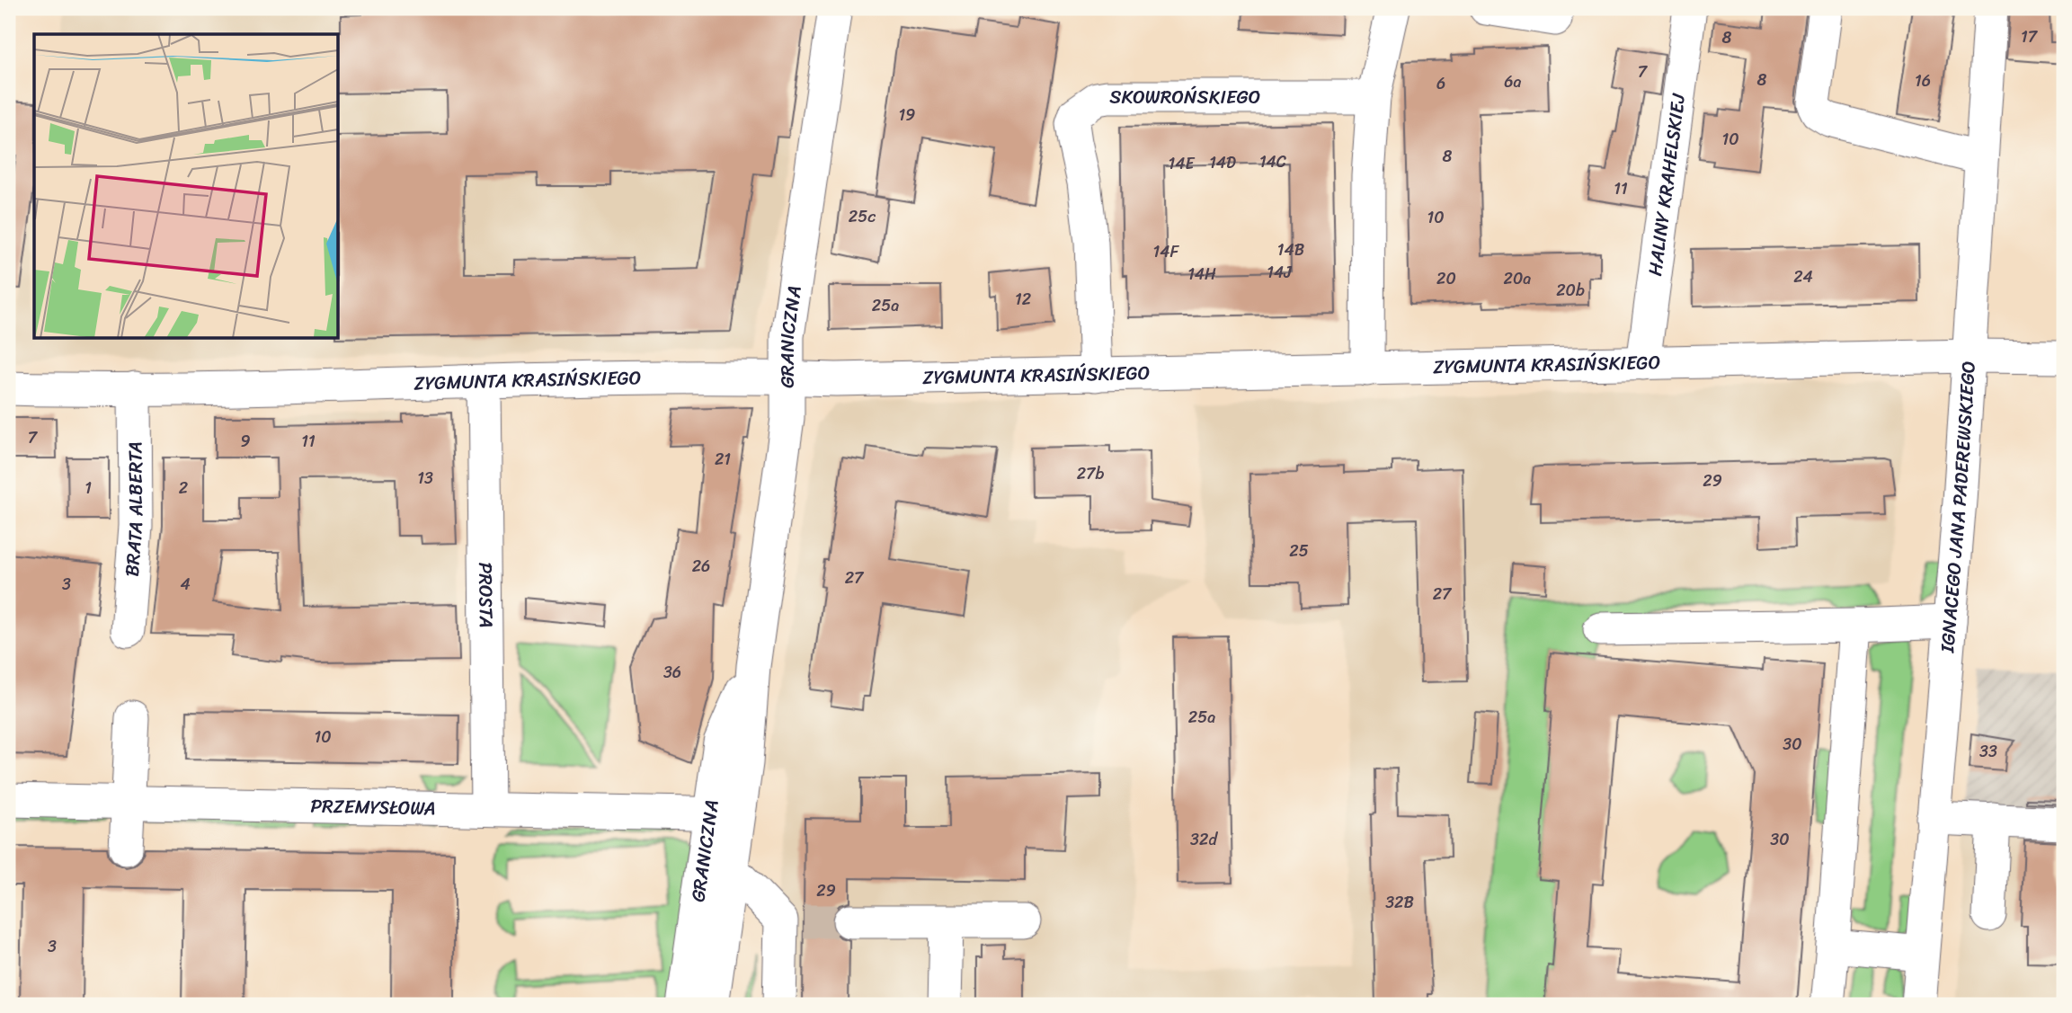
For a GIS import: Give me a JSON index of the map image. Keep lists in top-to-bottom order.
{
  "streets": {
    "street": [
      "SKOWROŃSKIEGO",
      "HALINY KRAHELSKIEJ",
      "GRANICZNA",
      "ZYGMUNTA KRASIŃSKIEGO",
      "IGNACEGO JANA PADEREWSKIEGO",
      "BRATA ALBERTA",
      "PROSTA",
      "PRZEMYSŁOWA"
    ]
  },
  "crossings": [
    ["SKOWROŃSKIEGO", "ZYGMUNTA KRASIŃSKIEGO"],
    ["HALINY KRAHELSKIEJ", "ZYGMUNTA KRASIŃSKIEGO"],
    ["GRANICZNA", "ZYGMUNTA KRASIŃSKIEGO"],
    ["GRANICZNA", "PRZEMYSŁOWA"],
    ["ZYGMUNTA KRASIŃSKIEGO", "IGNACEGO JANA PADEREWSKIEGO"],
    ["ZYGMUNTA KRASIŃSKIEGO", "BRATA ALBERTA"],
    ["ZYGMUNTA KRASIŃSKIEGO", "PROSTA"],
    ["PROSTA", "PRZEMYSŁOWA"]
  ],
  "house_numbers": [
    "17",
    "8",
    "7",
    "8",
    "16",
    "6a",
    "6",
    "19",
    "10",
    "8",
    "14C",
    "14D",
    "14E",
    "11",
    "25c",
    "10",
    "14B",
    "14F",
    "14J",
    "14H",
    "24",
    "20",
    "20a",
    "20b",
    "12",
    "25a",
    "7",
    "9",
    "11",
    "21",
    "27b",
    "13",
    "29",
    "1",
    "2",
    "25",
    "26",
    "27",
    "3",
    "4",
    "27",
    "36",
    "25a",
    "10",
    "30",
    "33",
    "32d",
    "30",
    "29",
    "32B",
    "3"
  ]
}
